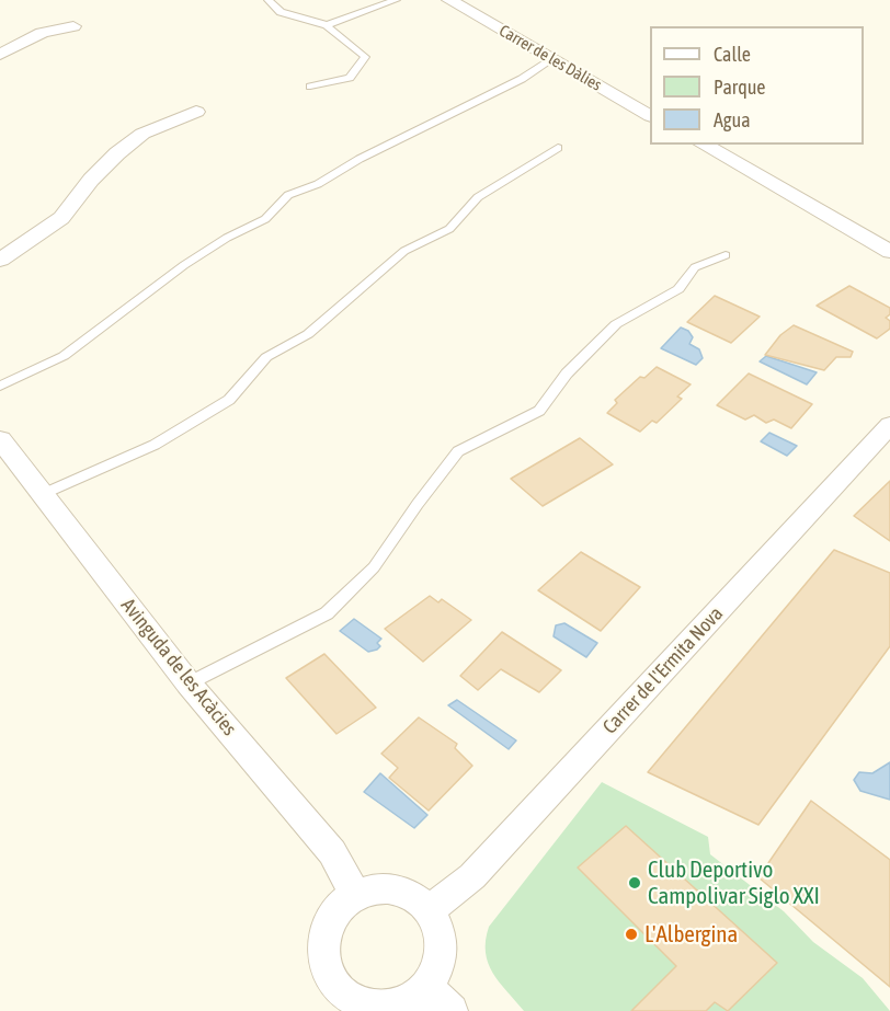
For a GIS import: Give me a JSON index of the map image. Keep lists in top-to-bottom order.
{
  "streets": {
    "street": ["Carrer de les Dàlies", "Avinguda de les Acàcies", "Carrer de l'Ermita Nova"]
  },
  "crossings": [
    ["Avinguda de les Acàcies", "Carrer de l'Ermita Nova"]
  ],
  "places": ["Club Deportivo Campolivar Siglo XXI", "L'Albergina"],
  "legend": ["Calle", "Parque", "Agua"]
}
